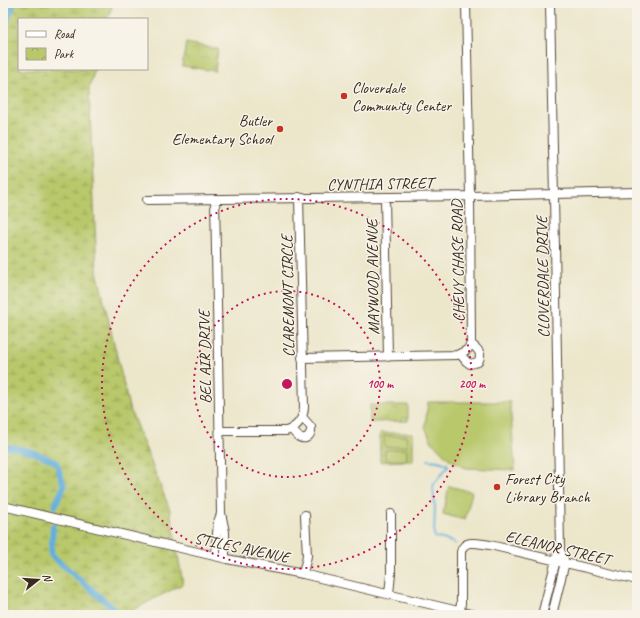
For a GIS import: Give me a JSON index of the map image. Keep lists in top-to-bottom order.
{
  "streets": {
    "street": [
      "CYNTHIA STREET",
      "CHEVY CHASE ROAD",
      "MAYWOOD AVENUE",
      "CLOVERDALE DRIVE",
      "CLAREMONT CIRCLE",
      "BEL AIR DRIVE",
      "STILES AVENUE",
      "ELEANOR STREET"
    ]
  },
  "crossings": [
    ["CYNTHIA STREET", "CHEVY CHASE ROAD"],
    ["CYNTHIA STREET", "MAYWOOD AVENUE"],
    ["CYNTHIA STREET", "CLOVERDALE DRIVE"],
    ["CYNTHIA STREET", "CLAREMONT CIRCLE"],
    ["CYNTHIA STREET", "BEL AIR DRIVE"],
    ["CLOVERDALE DRIVE", "ELEANOR STREET"],
    ["BEL AIR DRIVE", "STILES AVENUE"],
    ["STILES AVENUE", "ELEANOR STREET"]
  ],
  "places": ["Cloverdale Community Center", "Butler Elementary School", "Forest City Library Branch"],
  "legend": ["Road", "Park"],
  "north": "right",
  "rings": ["100 m", "200 m"]
}
